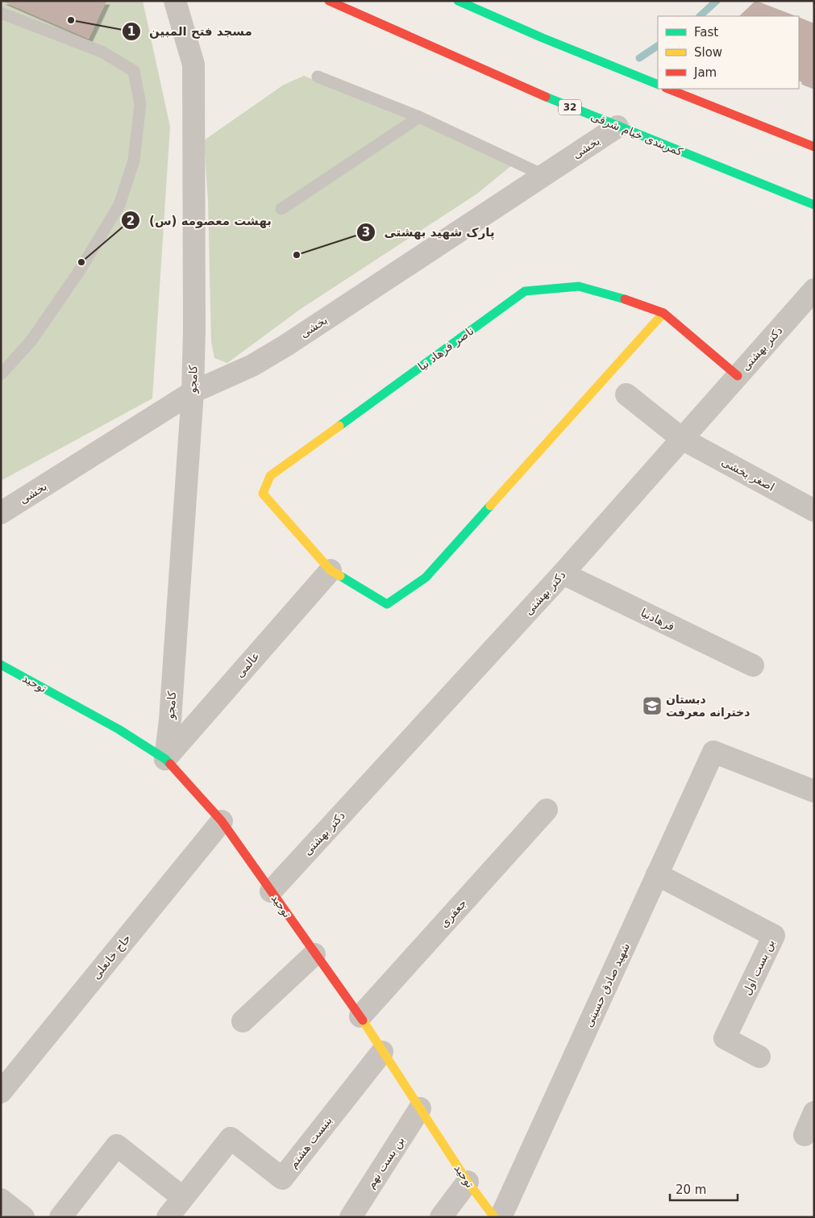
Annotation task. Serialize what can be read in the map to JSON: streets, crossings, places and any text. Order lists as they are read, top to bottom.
{
  "streets": {
    "main road": [
      "32",
      "کمربندی خیام شرقی",
      "ناصر فرهاد نیا",
      "توحید"
    ],
    "street": [
      "بخشی",
      "دکتر بهشتی",
      "کامجو",
      "اصغر بخشی",
      "فرهادنیا",
      "عالمی",
      "جعفری",
      "حاج خانعلی",
      "بن بست اول",
      "شهید صادق حسینی",
      "بنبست هشتم",
      "بن بست نهم"
    ]
  },
  "crossings": [
    ["کمربندی خیام شرقی", "بخشی"],
    ["بخشی", "کامجو"],
    ["ناصر فرهاد نیا", "دکتر بهشتی"],
    ["ناصر فرهاد نیا", "عالمی"],
    ["دکتر بهشتی", "اصغر بخشی"],
    ["دکتر بهشتی", "فرهادنیا"],
    ["دکتر بهشتی", "توحید"],
    ["کامجو", "عالمی"],
    ["کامجو", "توحید"],
    ["عالمی", "توحید"],
    ["توحید", "جعفری"],
    ["توحید", "حاج خانعلی"],
    ["توحید", "بنبست هشتم"],
    ["توحید", "بن بست نهم"],
    ["بن بست اول", "شهید صادق حسینی"]
  ],
  "places": {
    "other": ["مسجد فتح المبین", "پارک شهید بهشتی", "(بهشت معصومه (س"],
    "school or university": ["دبستان دخترانه معرفت"]
  },
  "legend": ["Fast", "Slow", "Jam"],
  "scale_bar": "20 m"
}
